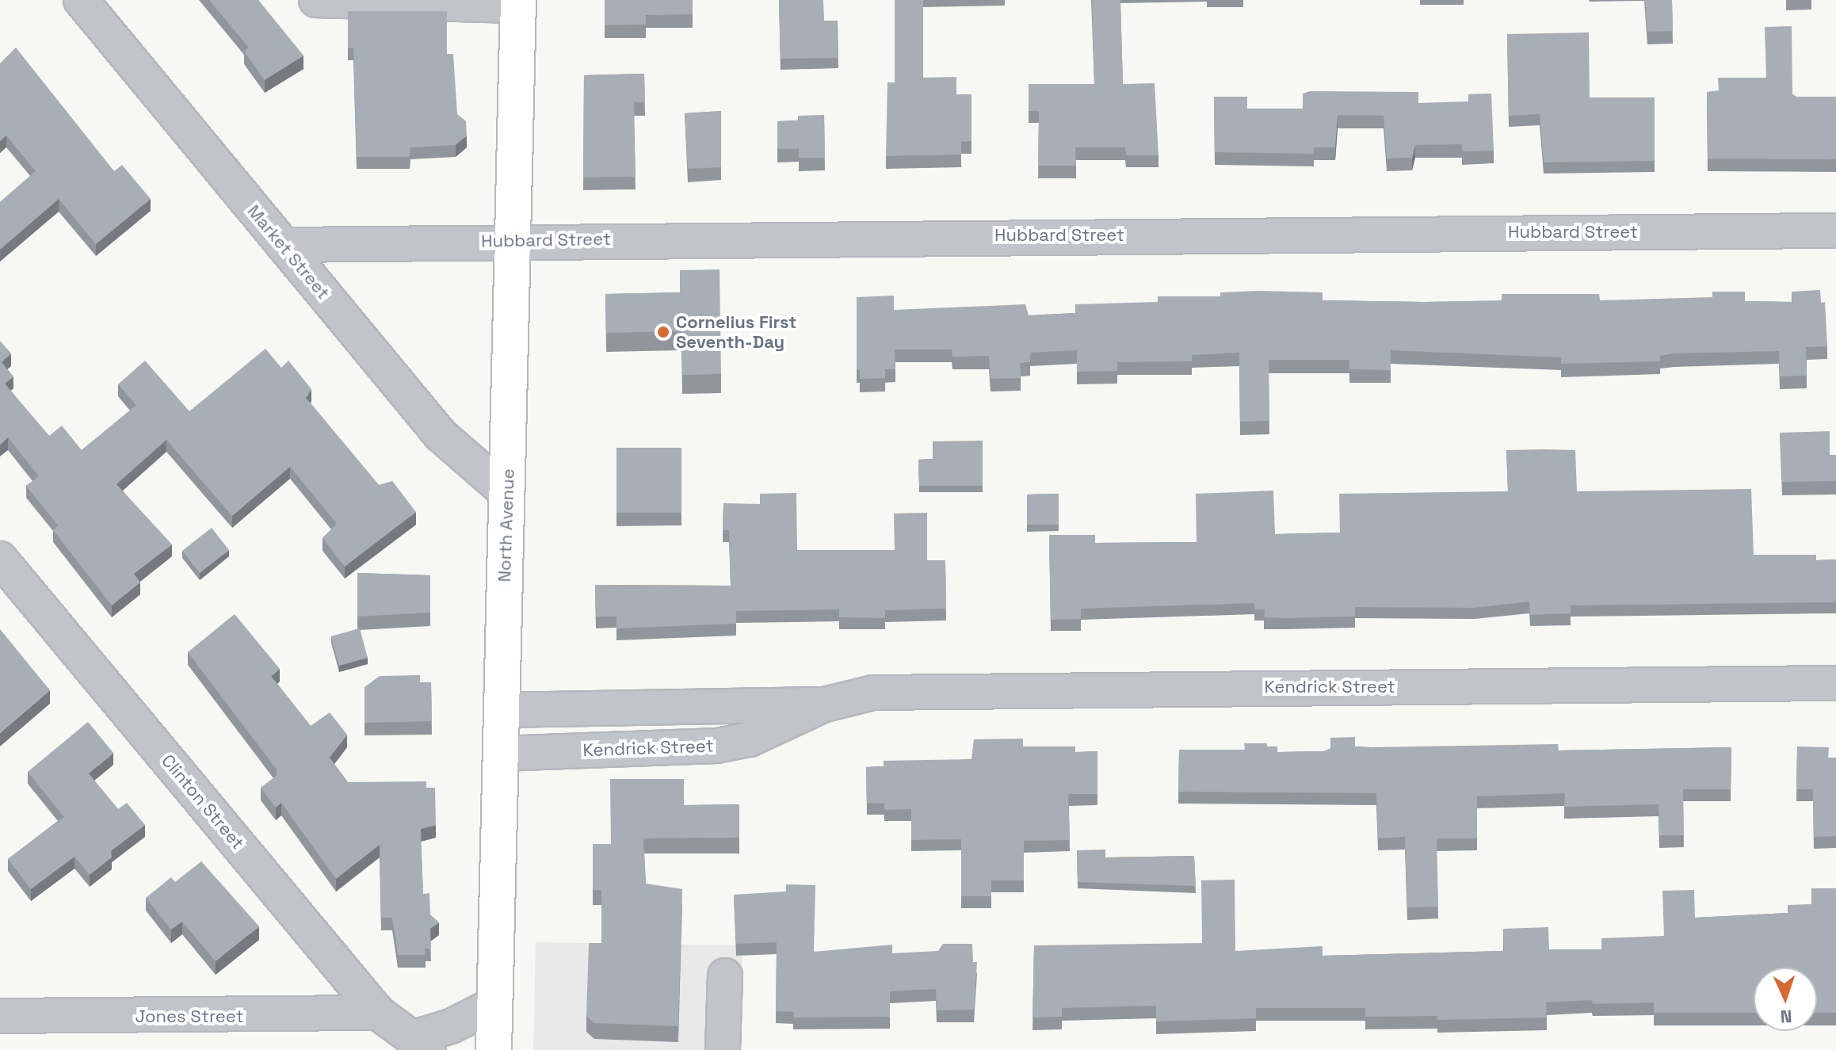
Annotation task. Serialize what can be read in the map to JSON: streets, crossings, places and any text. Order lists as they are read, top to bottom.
{
  "streets": {
    "main road": ["North Avenue"],
    "street": [
      "Hubbard Street",
      "Market Street",
      "Kendrick Street",
      "Clinton Street",
      "Jones Street"
    ]
  },
  "crossings": [
    ["Hubbard Street", "Market Street"],
    ["Hubbard Street", "North Avenue"],
    ["Market Street", "North Avenue"],
    ["North Avenue", "Kendrick Street"],
    ["Clinton Street", "Jones Street"]
  ],
  "places": ["Cornelius First Seventh-Day"],
  "north": "bottom"
}
